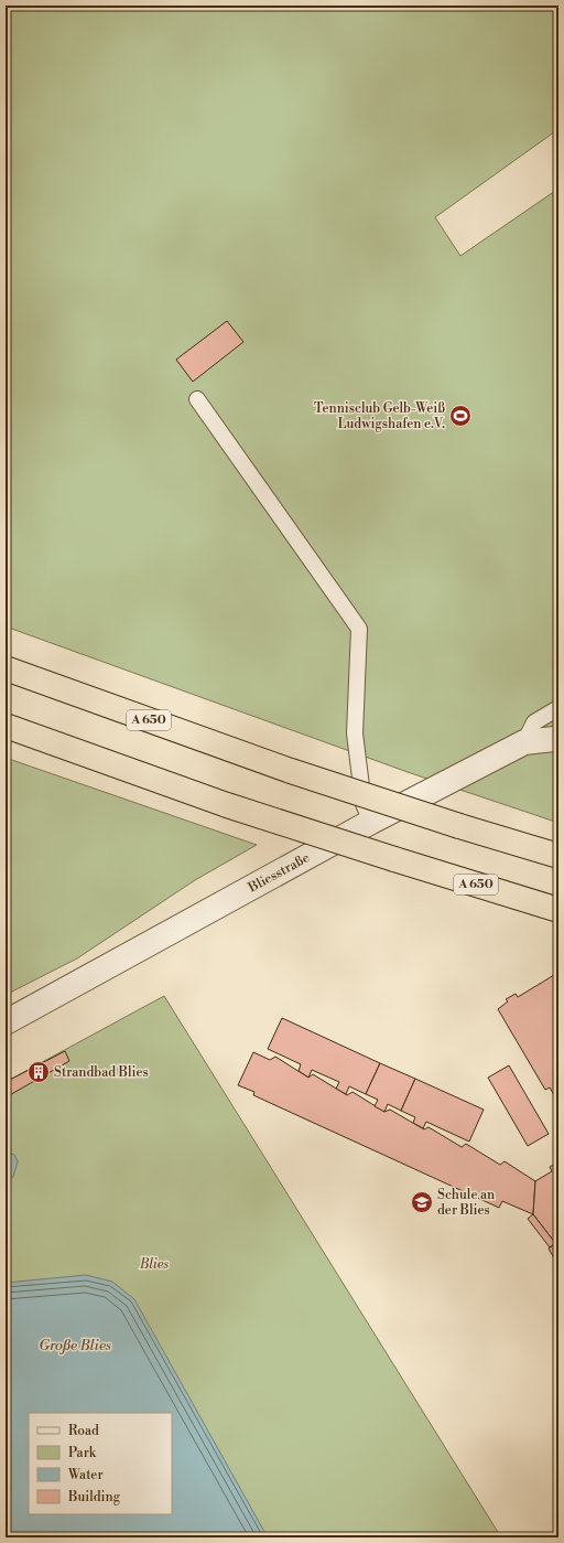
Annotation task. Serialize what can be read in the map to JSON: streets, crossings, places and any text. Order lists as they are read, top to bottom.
{
  "streets": {
    "highway": ["A 650"],
    "street": ["Bliesstraße"]
  },
  "water": ["Große Blies"],
  "parks": ["Blies"],
  "places": {
    "sports": ["Tennisclub Gelb-Weiß Ludwigshafen e.V."],
    "building": ["Strandbad Blies"],
    "school or university": ["Schule an der Blies"]
  },
  "legend": [
    "Road",
    "Park",
    "Water",
    "Building"
  ]
}
